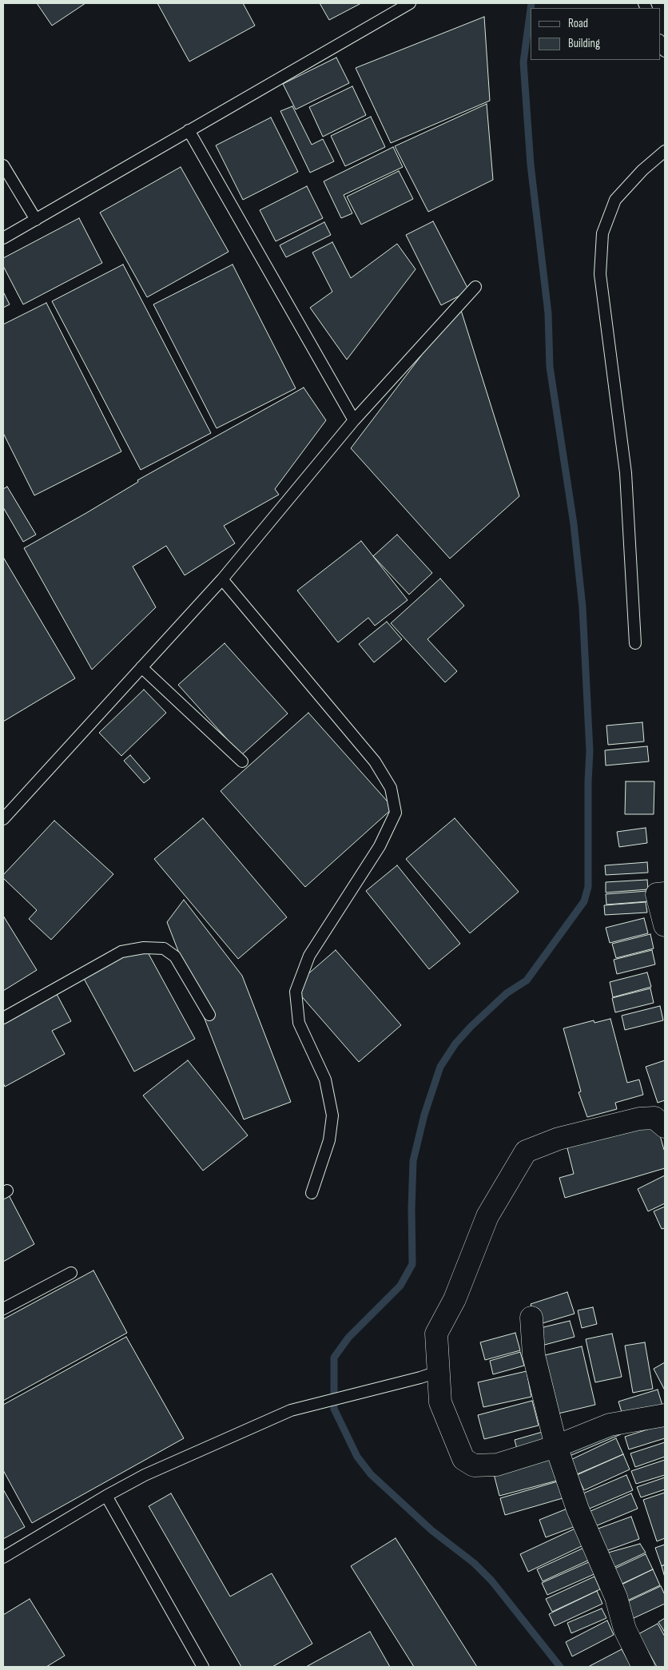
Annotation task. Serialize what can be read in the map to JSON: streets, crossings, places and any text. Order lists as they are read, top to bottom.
{
  "legend": ["Road", "Building"]
}
